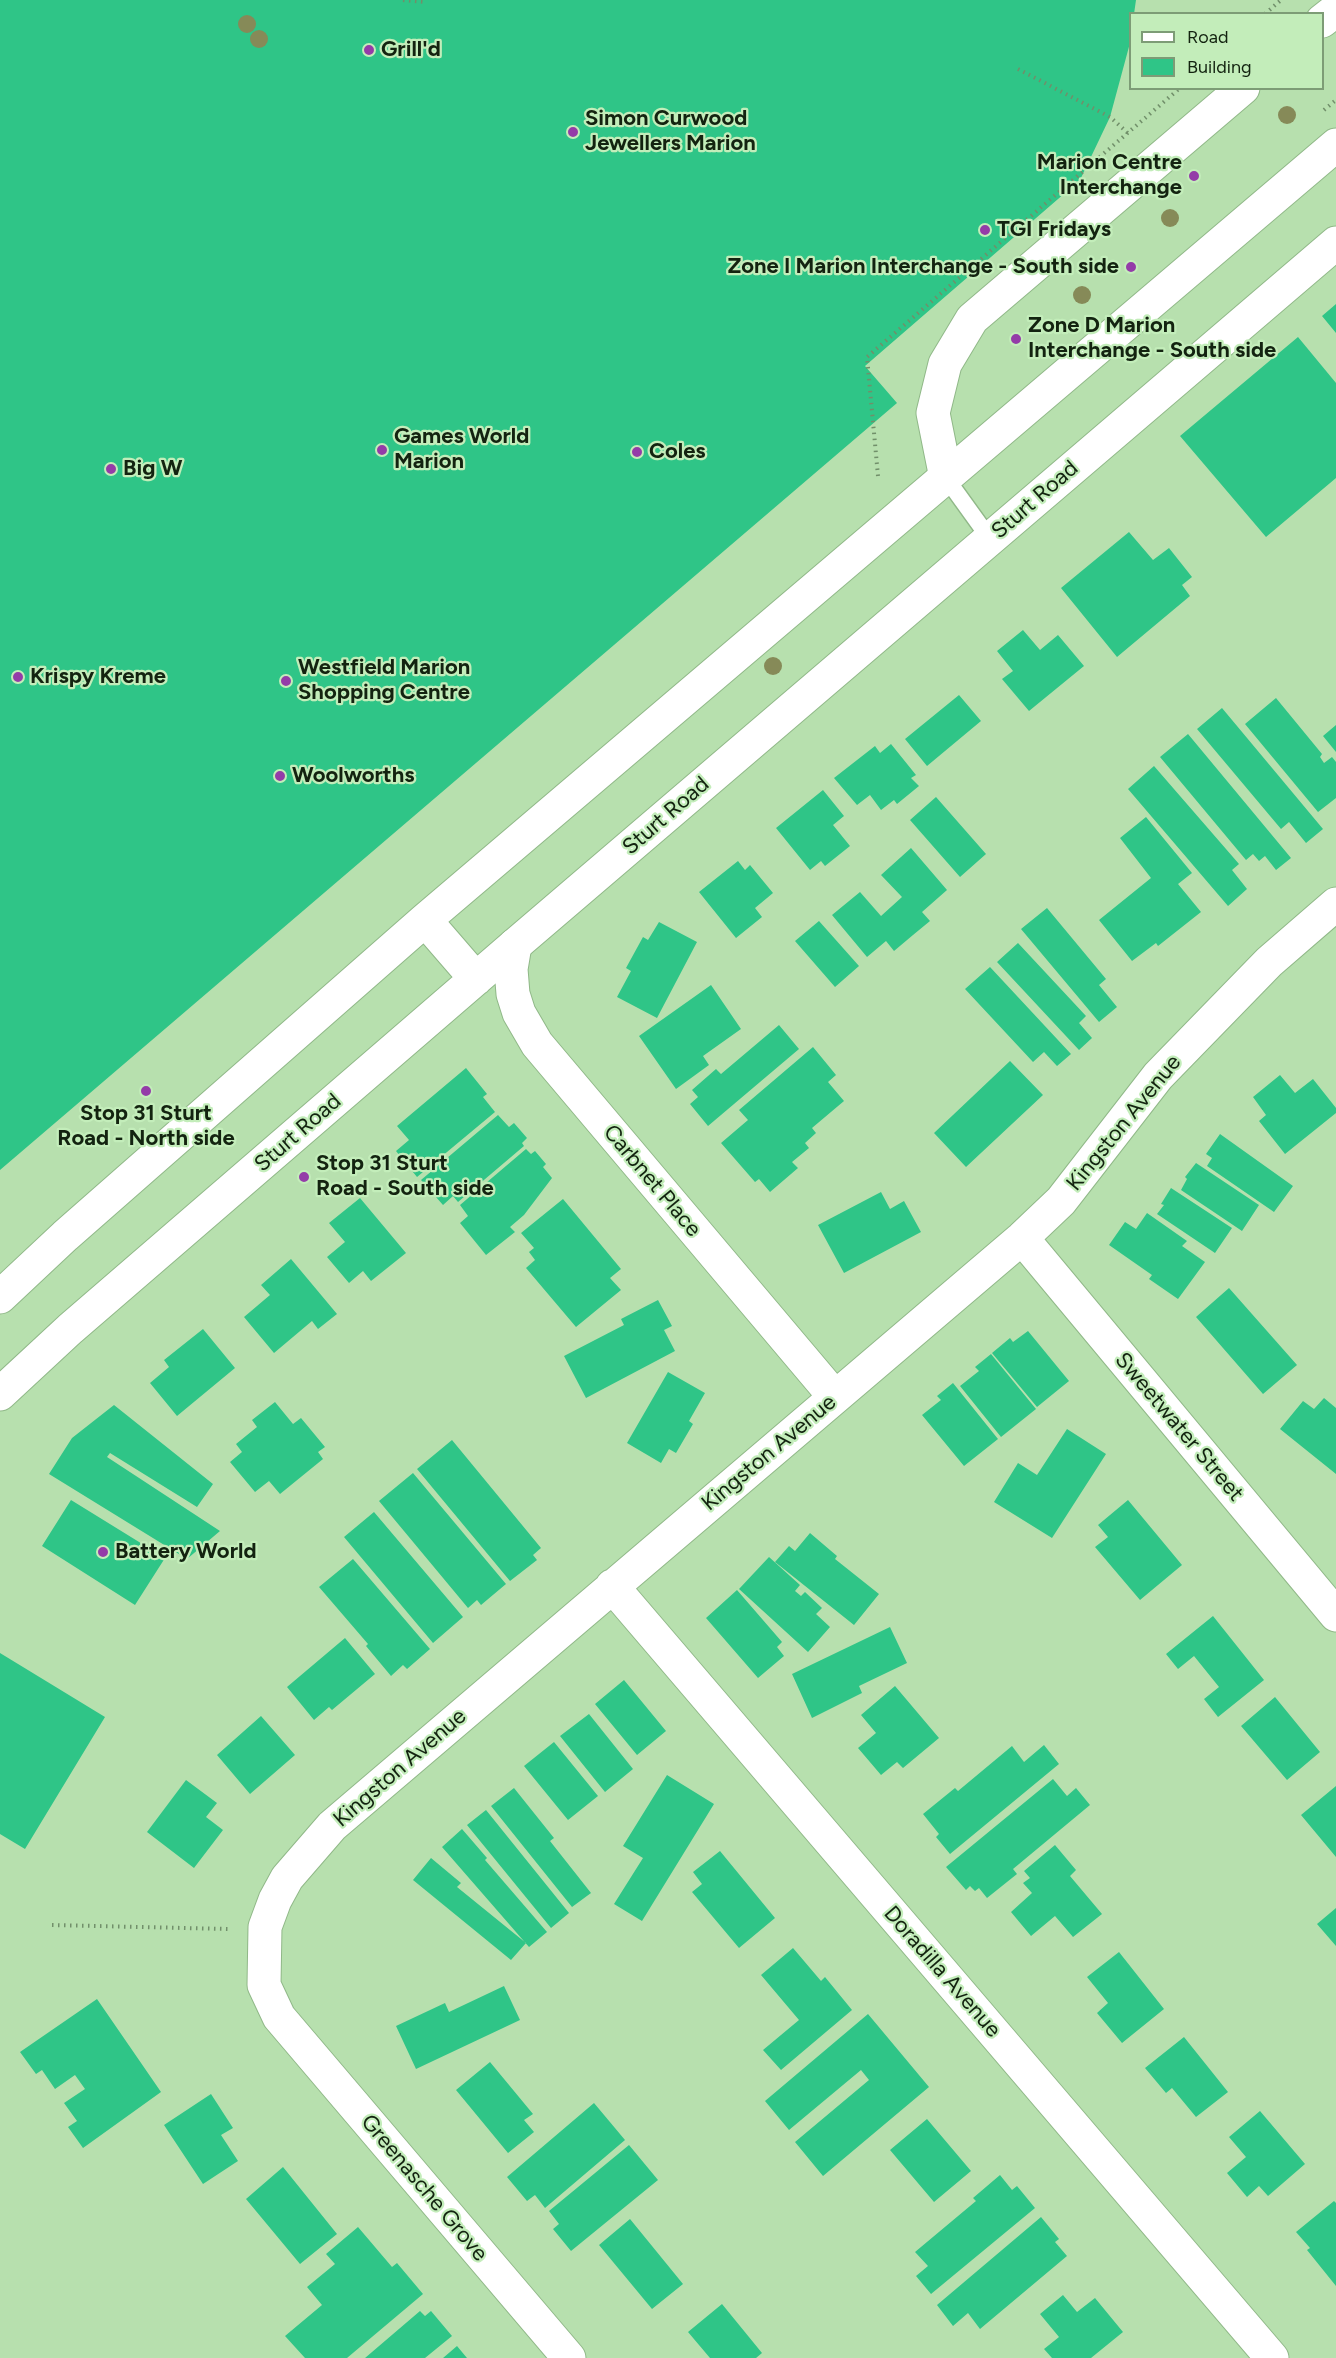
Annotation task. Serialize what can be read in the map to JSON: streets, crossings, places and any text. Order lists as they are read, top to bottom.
{
  "streets": {
    "street": [
      "Sturt Road",
      "Kingston Avenue",
      "Carbnet Place",
      "Sweetwater Street",
      "Doradilla Avenue",
      "Greenasche Grove"
    ]
  },
  "crossings": [
    ["Sturt Road", "Carbnet Place"],
    ["Kingston Avenue", "Carbnet Place"],
    ["Kingston Avenue", "Sweetwater Street"],
    ["Kingston Avenue", "Doradilla Avenue"],
    ["Kingston Avenue", "Greenasche Grove"]
  ],
  "places": [
    "Grill'd",
    "Simon Curwood Jewellers Marion",
    "Marion Centre Interchange",
    "TGI Fridays",
    "Zone I Marion Interchange - South side",
    "Zone D Marion Interchange - South side",
    "Games World Marion",
    "Coles",
    "Big W",
    "Krispy Kreme",
    "Westfield Marion Shopping Centre",
    "Woolworths",
    "Stop 31 Sturt Road - North side",
    "Stop 31 Sturt Road - South side",
    "Battery World"
  ],
  "legend": ["Road", "Building"]
}
